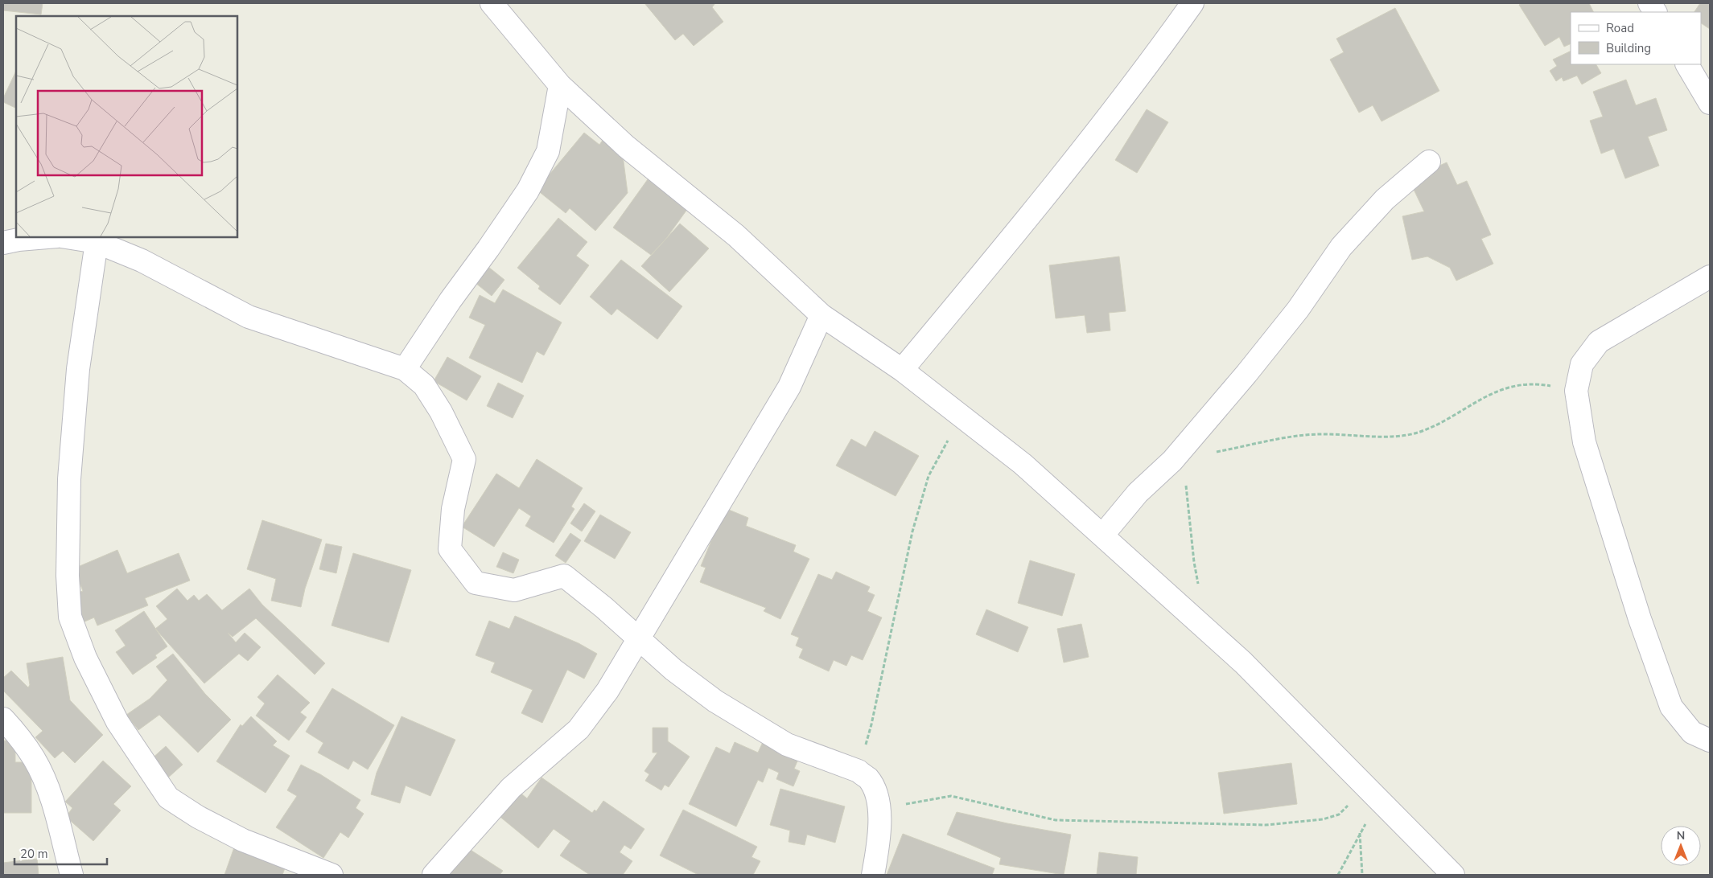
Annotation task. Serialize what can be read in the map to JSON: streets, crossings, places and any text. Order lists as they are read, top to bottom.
{
  "legend": ["Road", "Building"],
  "scale_bar": "20 m",
  "north": "top"
}
